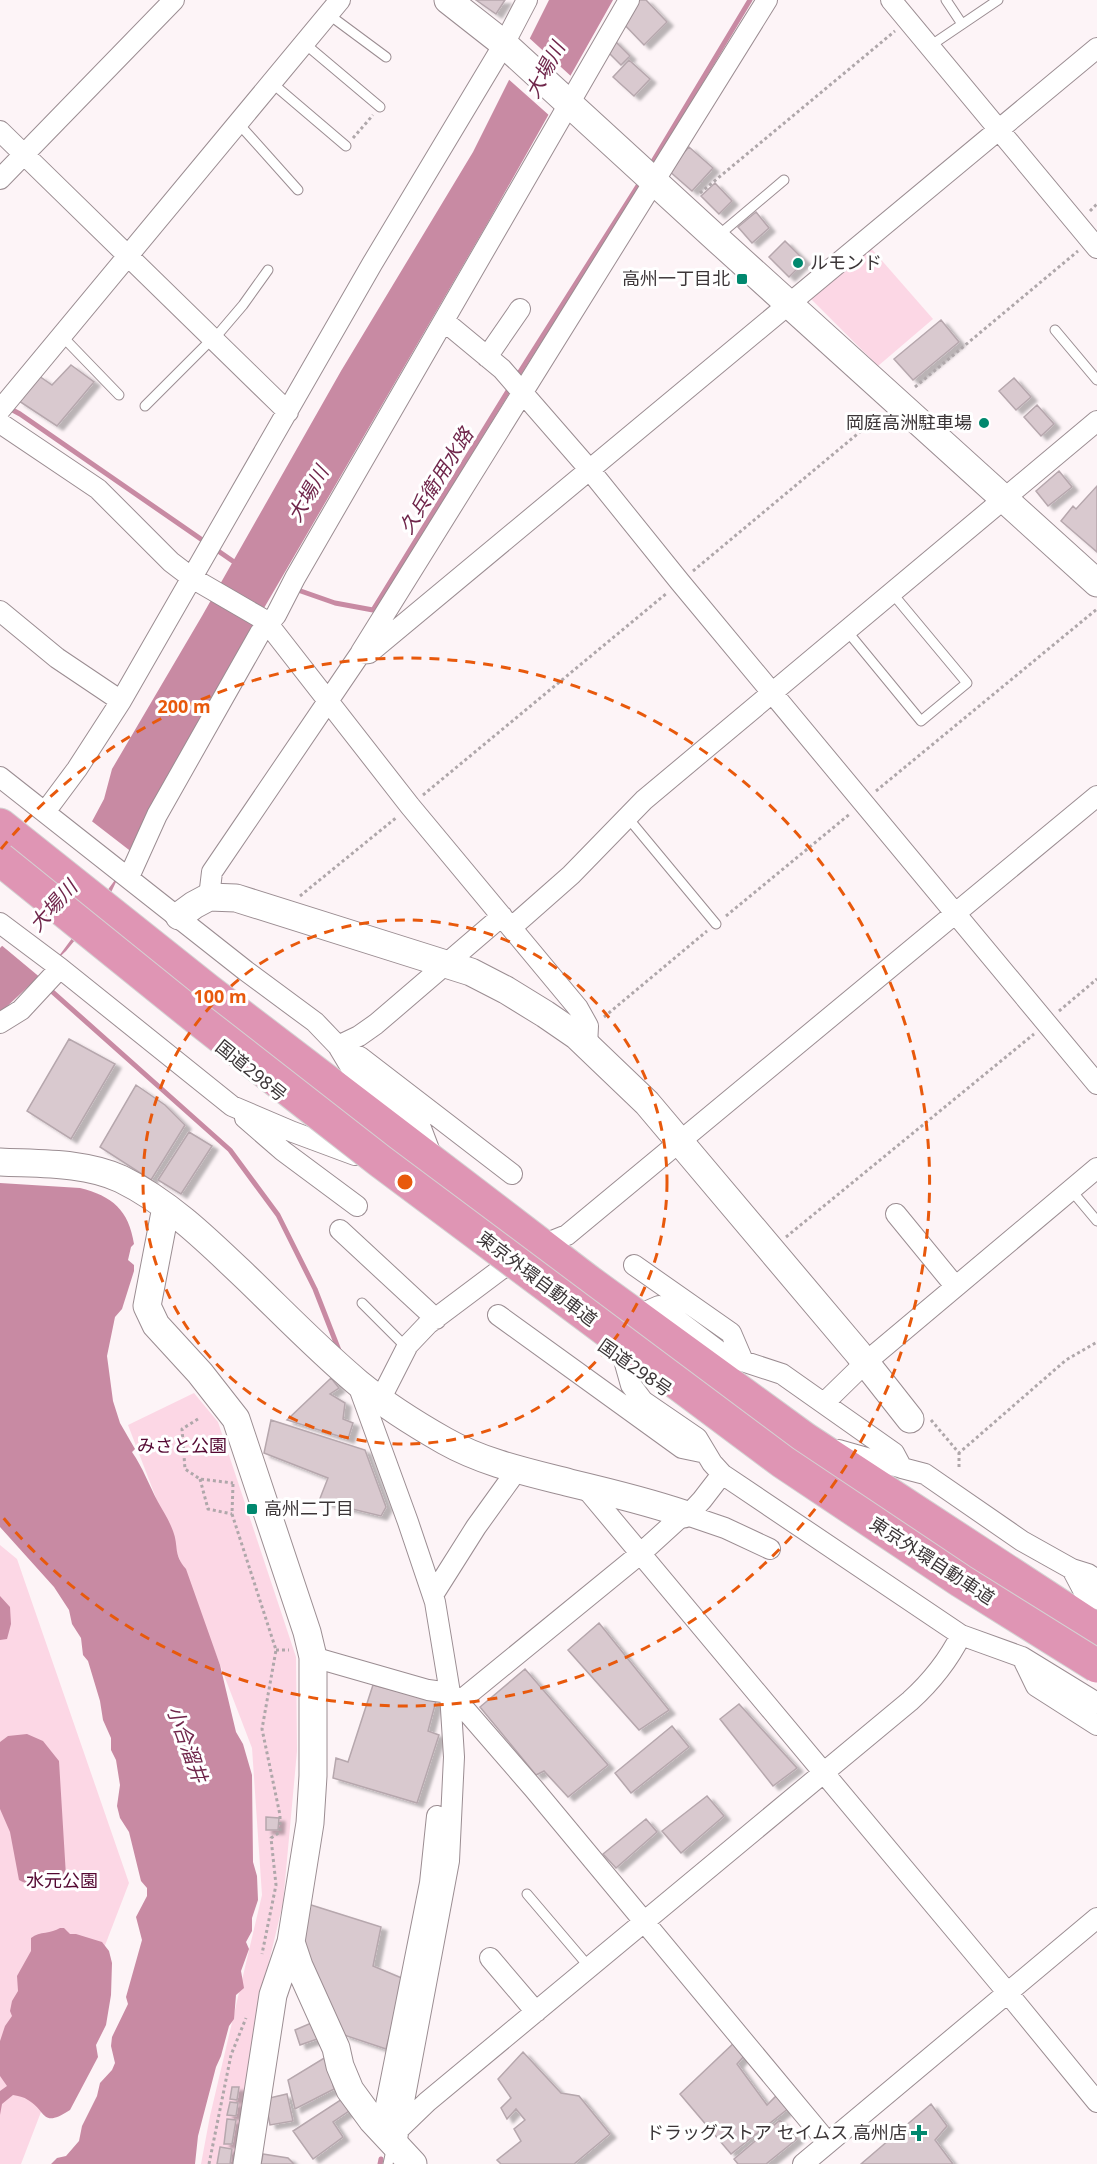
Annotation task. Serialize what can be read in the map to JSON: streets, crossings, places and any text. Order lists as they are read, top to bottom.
{
  "streets": {
    "highway": ["国道298号", "東京外環自動車道"]
  },
  "crossings": [
    ["国道298号", "東京外環自動車道"]
  ],
  "water": ["大場川", "久兵衛用水路", "小合溜井"],
  "parks": ["みさと公園", "水元公園"],
  "places": {
    "other": ["ルモンド", "岡庭高洲駐車場"],
    "transit": ["高州一丁目北", "高州二丁目"],
    "health": ["ドラッグストア セイムス 高州店"]
  },
  "rings": ["200 m", "100 m"]
}
